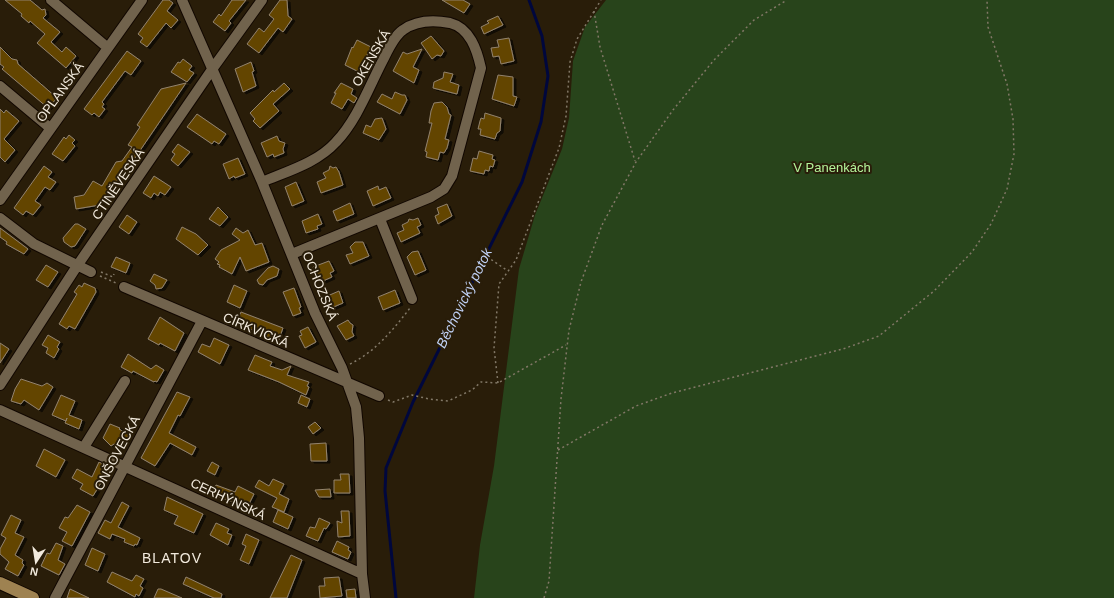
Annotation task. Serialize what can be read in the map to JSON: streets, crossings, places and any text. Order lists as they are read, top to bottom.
{
  "streets": {
    "street": [
      "OKENSKÁ",
      "OPLANSKÁ",
      "CTINĚVESKÁ",
      "OCHOZSKÁ",
      "CÍRKVICKÁ",
      "ONŠOVECKÁ",
      "CERHÝNSKÁ"
    ]
  },
  "crossings": [
    ["OKENSKÁ", "OCHOZSKÁ"],
    ["CTINĚVESKÁ", "OCHOZSKÁ"],
    ["OCHOZSKÁ", "CÍRKVICKÁ"],
    ["OCHOZSKÁ", "CERHÝNSKÁ"],
    ["CÍRKVICKÁ", "ONŠOVECKÁ"],
    ["ONŠOVECKÁ", "CERHÝNSKÁ"]
  ],
  "districts": ["BLATOV"],
  "water": ["Běchovický potok"],
  "parks": ["V Panenkách"],
  "north": "bottom"
}
